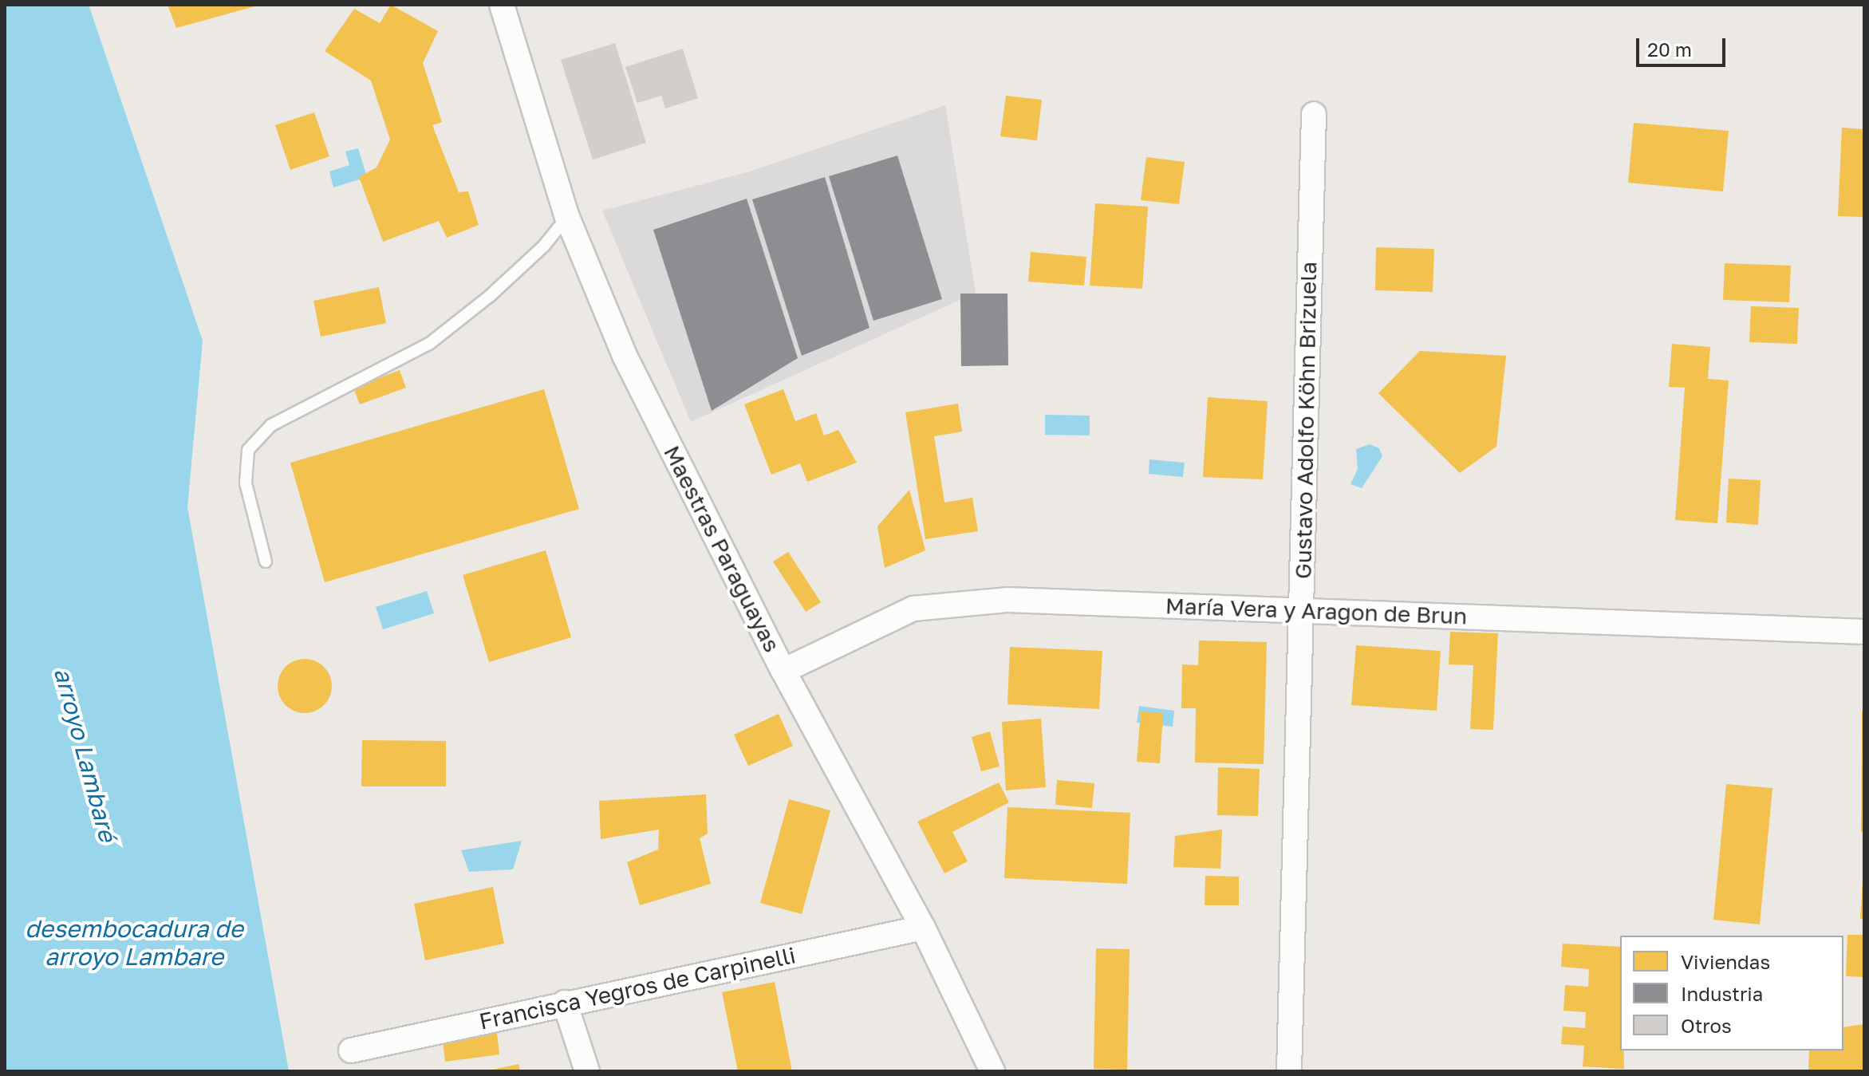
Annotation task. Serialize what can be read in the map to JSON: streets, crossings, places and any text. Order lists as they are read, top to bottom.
{
  "streets": {
    "street": [
      "Gustavo Adolfo Köhn Brizuela",
      "Maestras Paraguayas",
      "María Vera y Aragon de Brun",
      "Francisca Yegros de Carpinelli"
    ]
  },
  "crossings": [
    ["Gustavo Adolfo Köhn Brizuela", "María Vera y Aragon de Brun"],
    ["Maestras Paraguayas", "María Vera y Aragon de Brun"],
    ["Maestras Paraguayas", "Francisca Yegros de Carpinelli"]
  ],
  "water": ["arroyo Lambaré", "desembocadura de arroyo Lambare"],
  "legend": ["Viviendas", "Industria", "Otros"],
  "scale_bar": "20 m"
}
